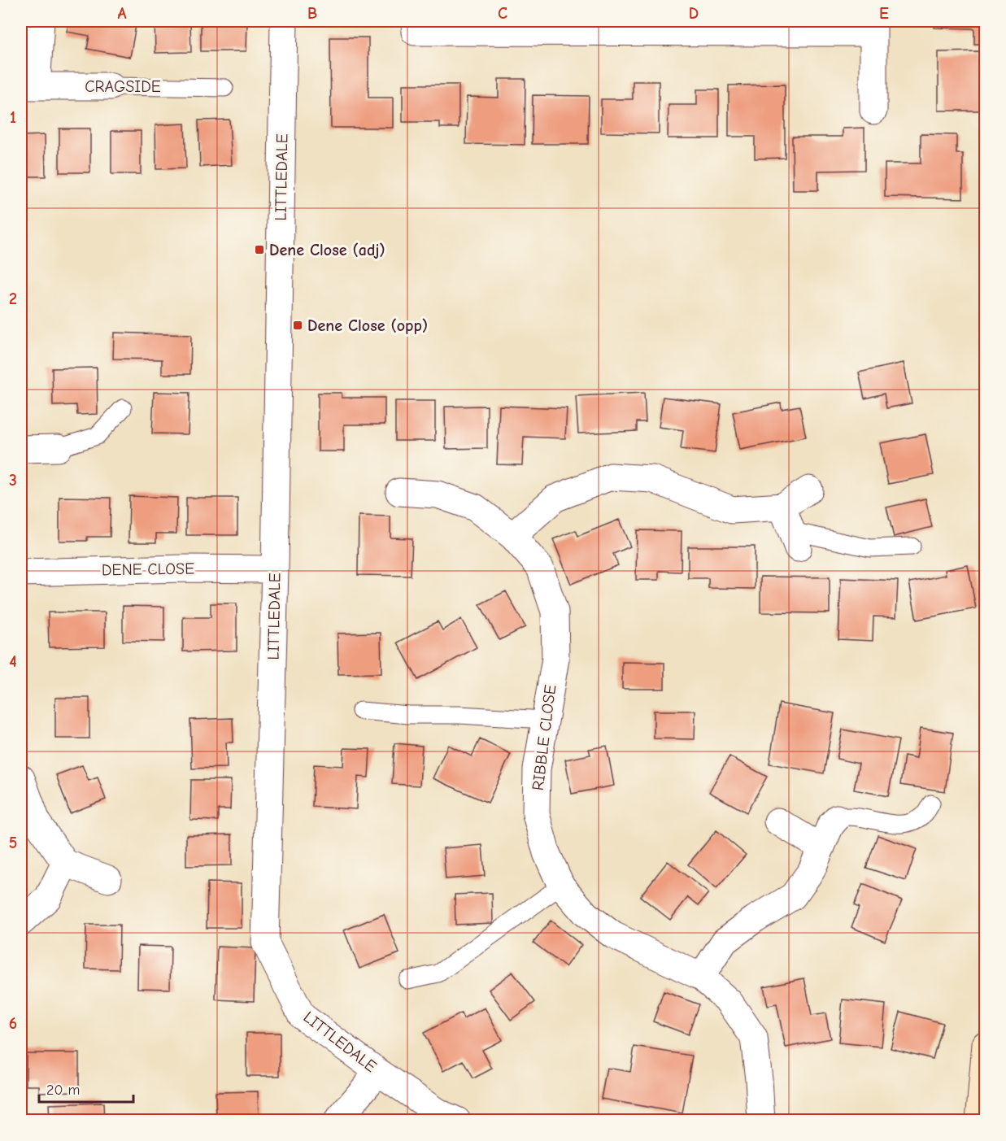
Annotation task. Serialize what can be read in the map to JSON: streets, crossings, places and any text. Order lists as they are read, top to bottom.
{
  "streets": {
    "street": [
      "CRAGSIDE",
      "LITTLEDALE",
      "DENE CLOSE",
      "RIBBLE CLOSE"
    ]
  },
  "crossings": [
    ["LITTLEDALE", "DENE CLOSE"]
  ],
  "places": {
    "transit": ["Dene Close (adj)", "Dene Close (opp)"]
  },
  "scale_bar": "20 m",
  "grid": {
    "columns": [
      "A",
      "B",
      "C",
      "D",
      "E"
    ],
    "rows": [
      "1",
      "2",
      "3",
      "4",
      "5",
      "6"
    ]
  }
}
